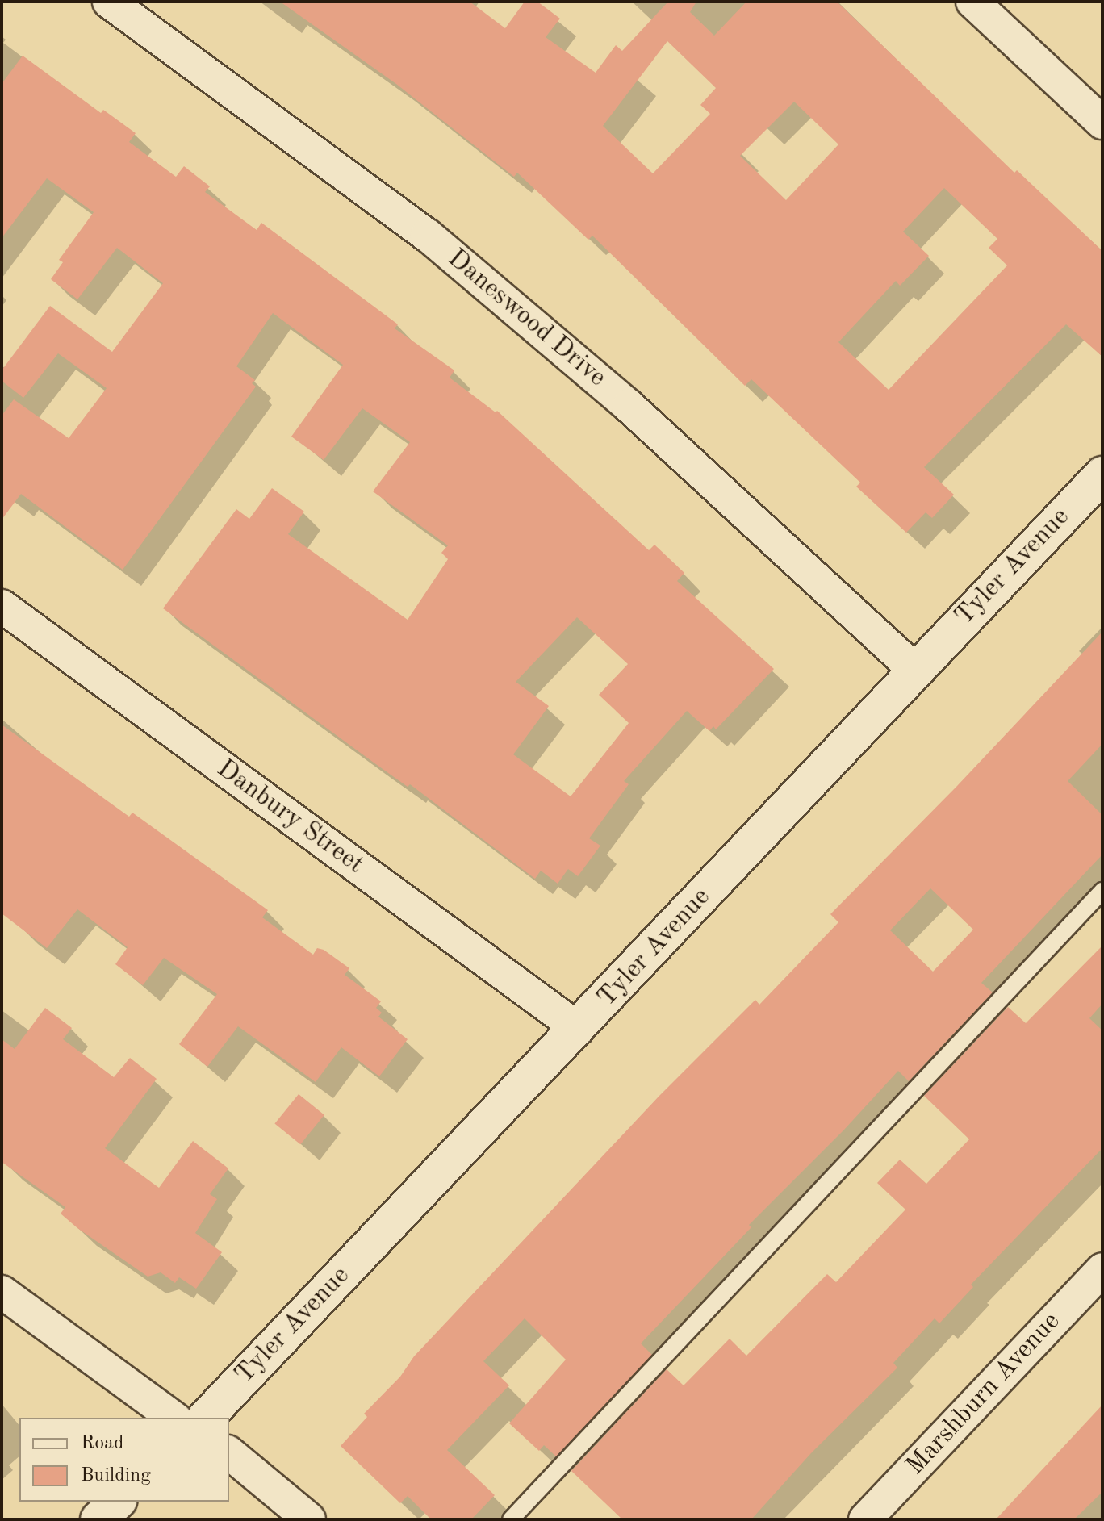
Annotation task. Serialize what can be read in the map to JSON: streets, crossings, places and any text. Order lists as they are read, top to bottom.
{
  "streets": {
    "street": [
      "Daneswood Drive",
      "Tyler Avenue",
      "Danbury Street",
      "Marshburn Avenue"
    ]
  },
  "crossings": [
    ["Daneswood Drive", "Tyler Avenue"],
    ["Tyler Avenue", "Danbury Street"]
  ],
  "legend": ["Road", "Building"]
}
